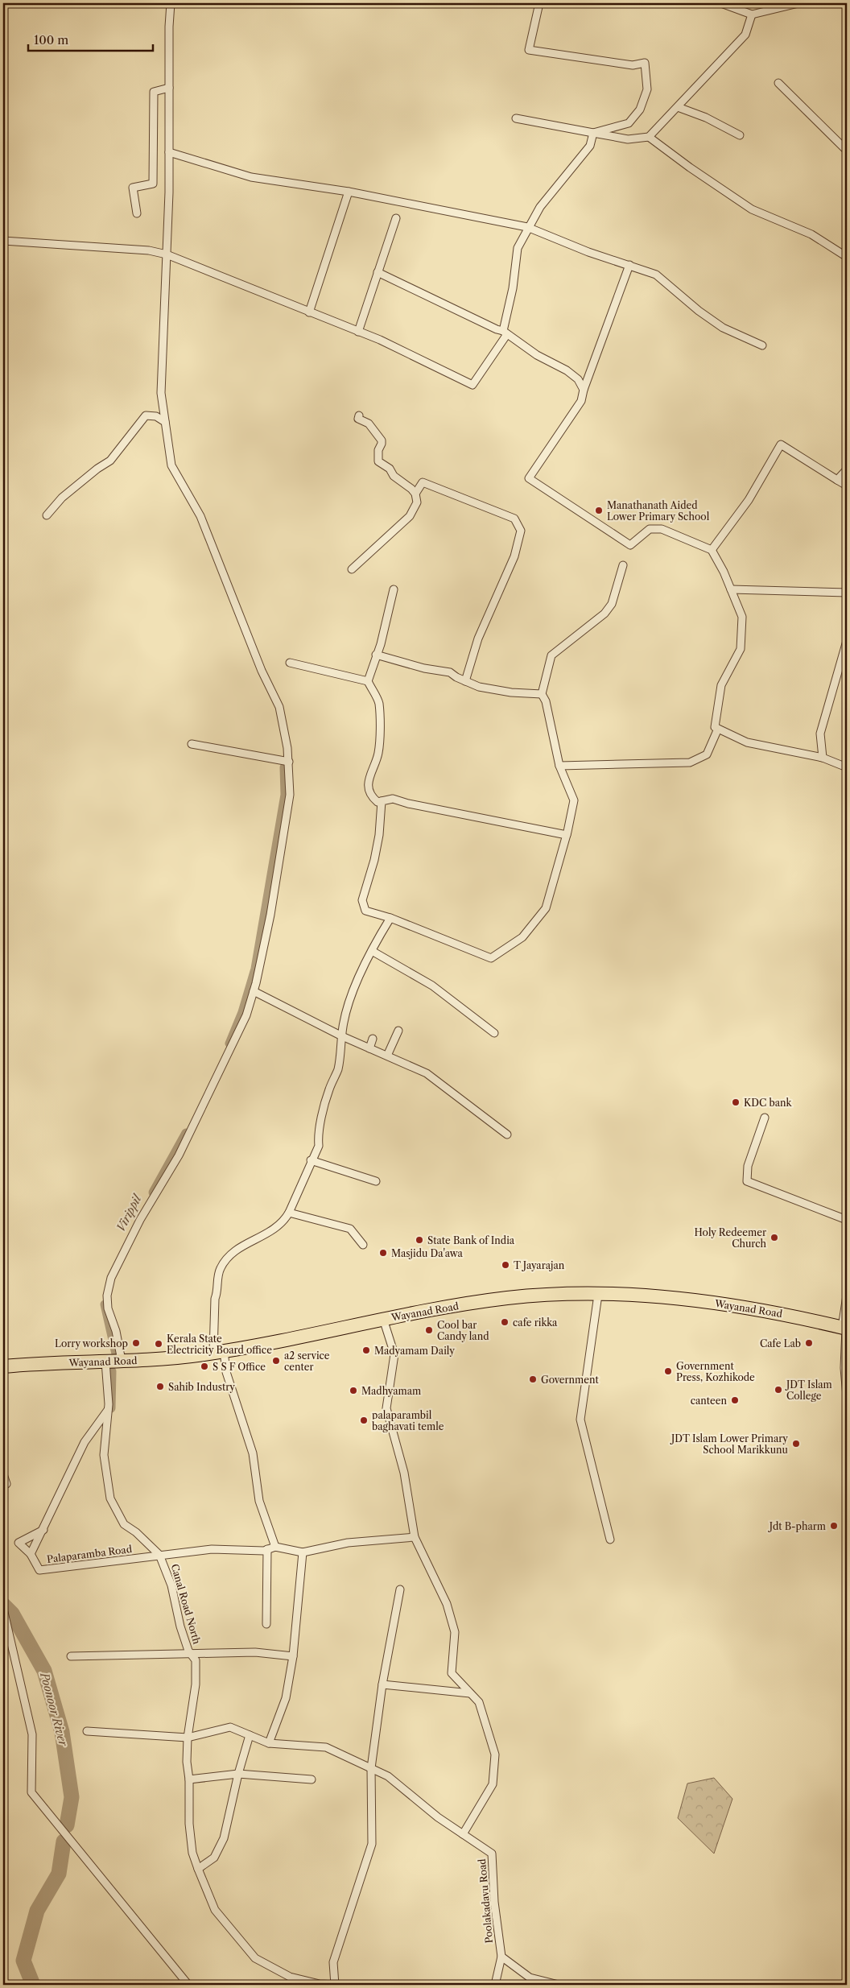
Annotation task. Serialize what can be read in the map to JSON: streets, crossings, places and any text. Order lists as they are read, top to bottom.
{
  "streets": {
    "highway": ["Wayanad Road"],
    "street": ["Palaparamba Road", "Canal Road North", "Poolakadavu Road"]
  },
  "crossings": [
    ["Wayanad Road", "Canal Road North"],
    ["Palaparamba Road", "Canal Road North"]
  ],
  "water": ["Virippil", "Poonoor River"],
  "places": [
    "Manathanath Aided Lower Primary School",
    "KDC bank",
    "Holy Redeemer Church",
    "State Bank of India",
    "Masjidu Da'awa",
    "T Jayarajan",
    "cafe rikka",
    "Cool bar Candy land",
    "Lorry workshop",
    "Cafe Lab",
    "Kerala State Electricity Board office",
    "Madyamam Daily",
    "a2 service center",
    "S S F Office",
    "Government Press, Kozhikode",
    "Government",
    "Sahib Industry",
    "JDT Islam College",
    "Madhyamam",
    "canteen",
    "palaparambil baghavati temle",
    "JDT Islam Lower Primary School Marikkunu",
    "Jdt B-pharm"
  ],
  "scale_bar": "100 m"
}
